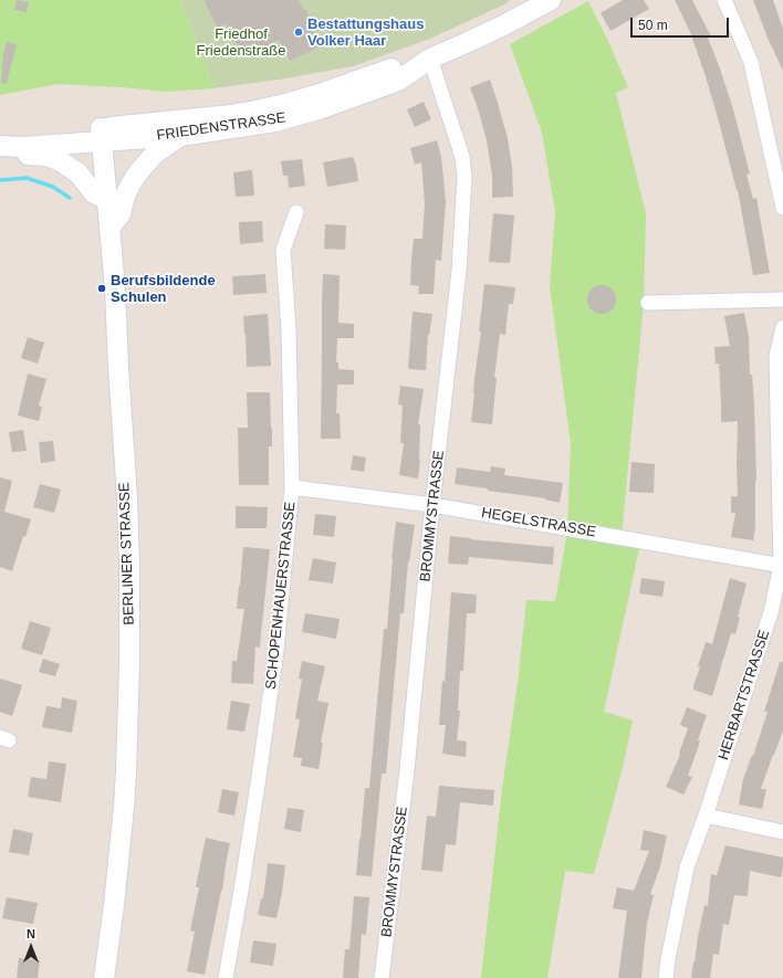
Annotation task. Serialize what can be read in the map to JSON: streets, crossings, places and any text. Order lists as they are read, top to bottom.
{
  "streets": {
    "main road": ["FRIEDENSTRASSE", "BERLINER STRASSE"],
    "street": [
      "BROMMYSTRASSE",
      "HEGELSTRASSE",
      "SCHOPENHAUERSTRASSE",
      "HERBARTSTRASSE"
    ]
  },
  "crossings": [
    ["FRIEDENSTRASSE", "BROMMYSTRASSE"],
    ["FRIEDENSTRASSE", "BERLINER STRASSE"],
    ["BROMMYSTRASSE", "HEGELSTRASSE"],
    ["HEGELSTRASSE", "SCHOPENHAUERSTRASSE"],
    ["HEGELSTRASSE", "HERBARTSTRASSE"]
  ],
  "parks": ["Friedhof Friedenstraße"],
  "places": ["Bestattungshaus Volker Haar", "Berufsbildende Schulen"],
  "scale_bar": "50 m",
  "north": "top"
}
